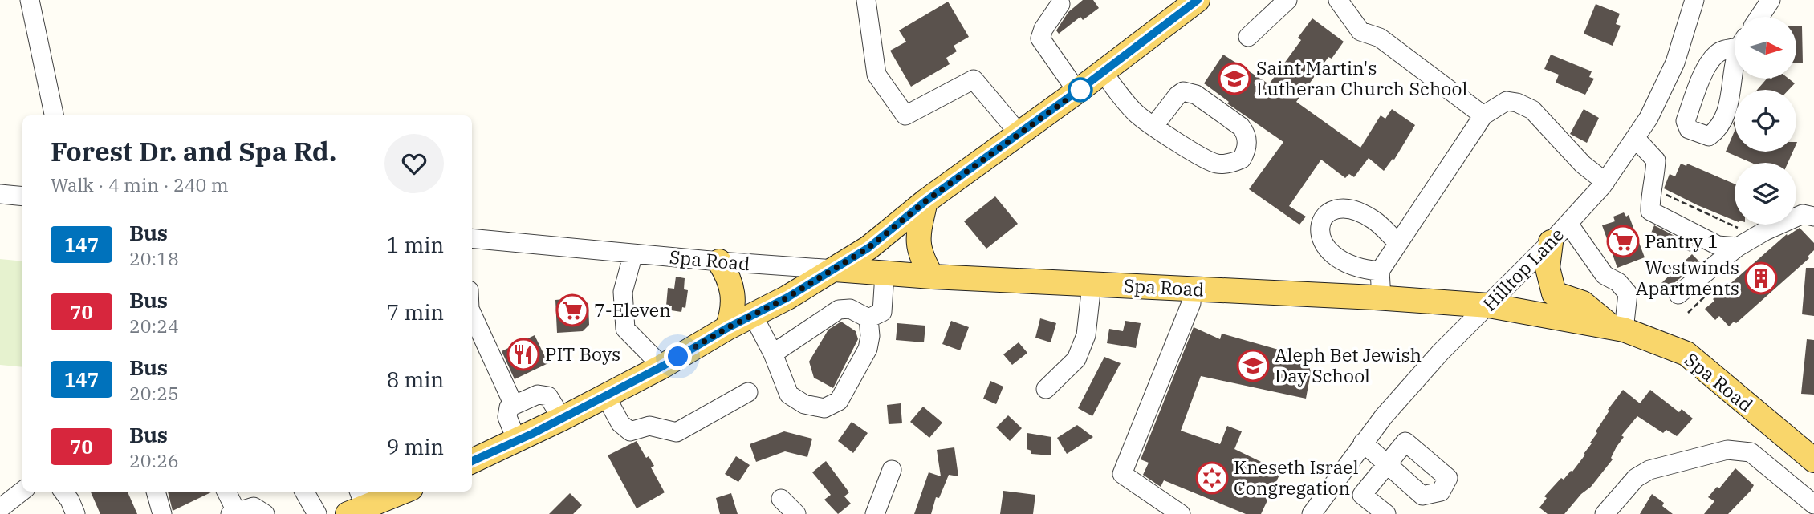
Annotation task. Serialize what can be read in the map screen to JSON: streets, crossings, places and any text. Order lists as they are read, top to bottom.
{
  "streets": {
    "main road": ["Spa Road"],
    "street": ["Hilltop Lane"]
  },
  "crossings": [
    ["Spa Road", "Hilltop Lane"]
  ],
  "places": {
    "school or university": ["Saint Martin's Lutheran Church School", "Aleph Bet Jewish Day School"],
    "supermarket": ["Pantry 1", "7-Eleven"],
    "building": ["Westwinds Apartments"],
    "restaurant": ["PIT Boys"],
    "synagogue": ["Kneseth Israel Congregation"]
  },
  "lines": ["bus line 147"],
  "north": "right",
  "page": {
    "heading": ["Forest Dr. and Spa Rd.", "Walk · 4 min · 240 m"],
    "list": [
      {
        "mark": "147",
        "name": "Bus",
        "note": "20:18",
        "value": "1 min"
      },
      {
        "mark": "70",
        "name": "Bus",
        "note": "20:24",
        "value": "7 min"
      },
      {
        "mark": "147",
        "name": "Bus",
        "note": "20:25",
        "value": "8 min"
      },
      {
        "mark": "70",
        "name": "Bus",
        "note": "20:26",
        "value": "9 min"
      }
    ]
  }
}
